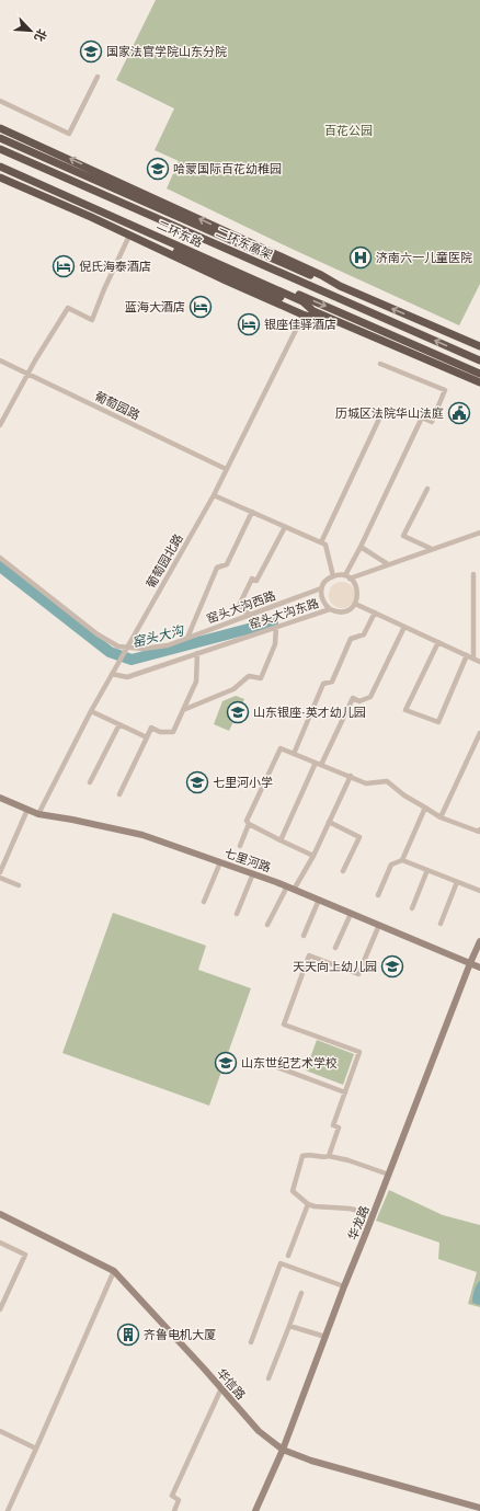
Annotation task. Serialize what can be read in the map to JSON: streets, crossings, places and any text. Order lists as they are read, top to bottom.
{
  "streets": {
    "highway": ["二环东路", "二环东高架"],
    "main road": ["七里河路", "华龙路", "华信路"],
    "street": [
      "葡萄园路",
      "葡萄园北路",
      "窑头大沟西路",
      "窑头大沟东路"
    ]
  },
  "crossings": [
    ["二环东路", "二环东高架"],
    ["二环东路", "葡萄园北路"],
    ["葡萄园路", "葡萄园北路"],
    ["葡萄园北路", "窑头大沟西路"],
    ["葡萄园北路", "窑头大沟东路"],
    ["葡萄园北路", "七里河路"],
    ["窑头大沟西路", "窑头大沟东路"],
    ["七里河路", "华龙路"],
    ["华龙路", "华信路"]
  ],
  "water": ["窑头大沟"],
  "parks": ["百花公园"],
  "places": {
    "school or university": [
      "国家法官学院山东分院",
      "哈蒙国际百花幼稚园",
      "山东银座·英才幼儿园",
      "七里河小学",
      "天天向上幼儿园",
      "山东世纪艺术学校"
    ],
    "hospital": ["济南六一儿童医院"],
    "hotel": ["倪氏海泰酒店", "蓝海大酒店", "银座佳驿酒店"],
    "public building": ["历城区法院华山法庭"],
    "building": ["齐鲁电机大厦"]
  },
  "north": "bottom right"
}
